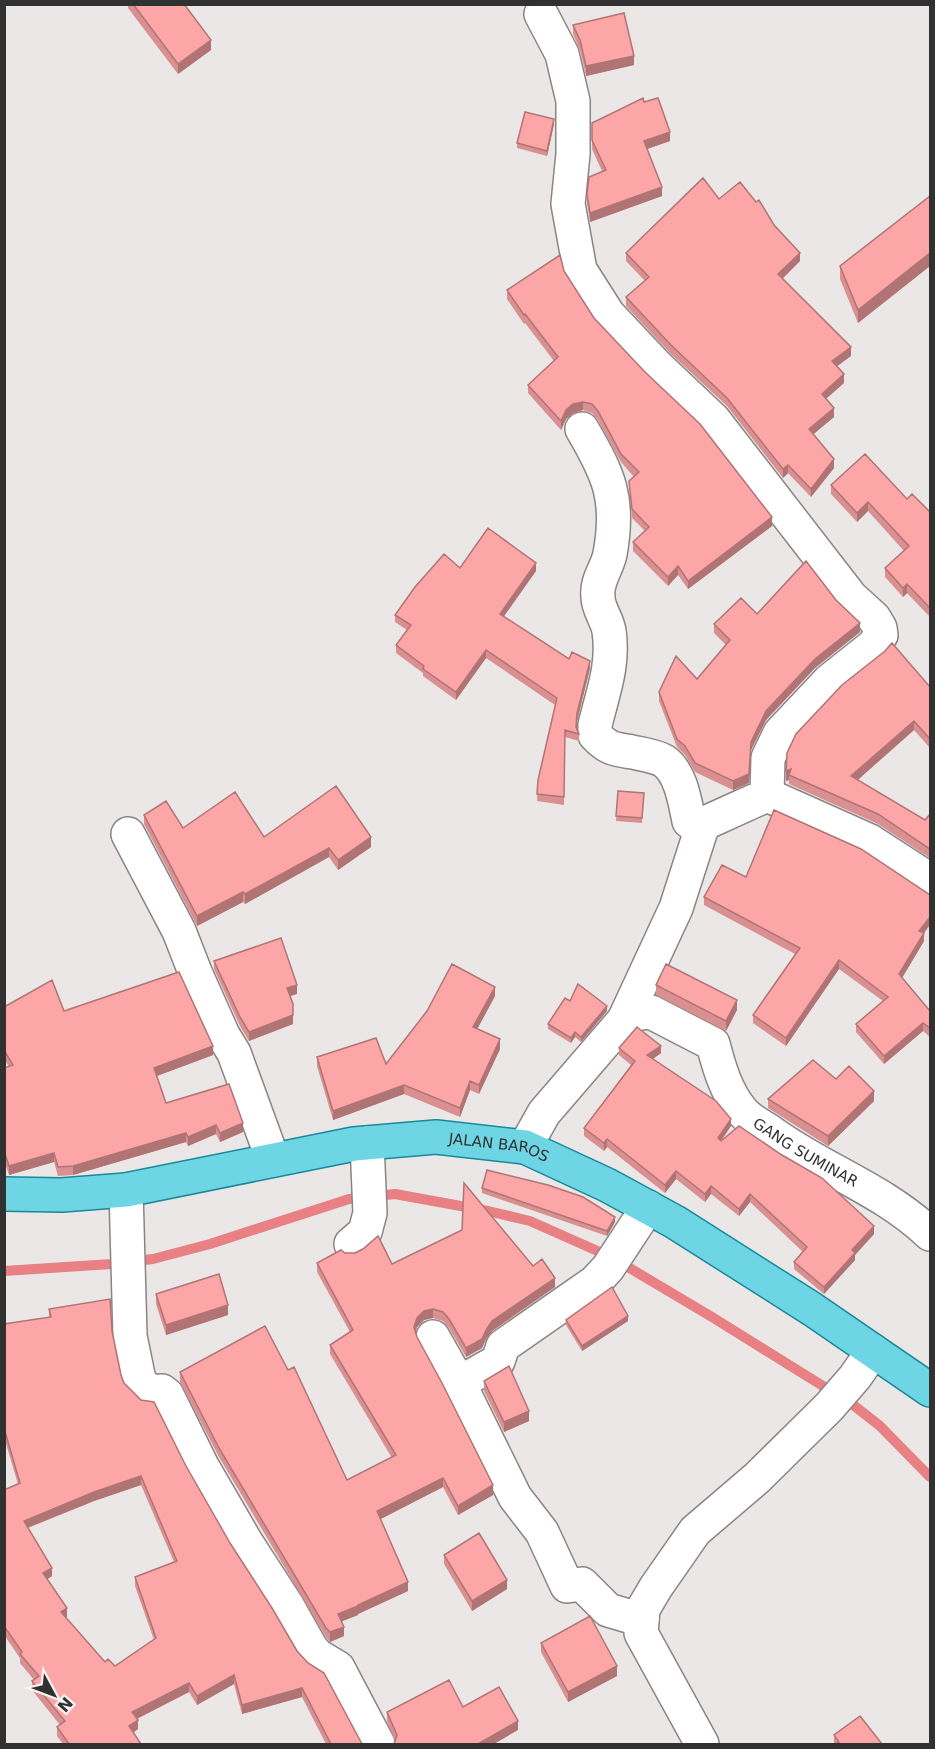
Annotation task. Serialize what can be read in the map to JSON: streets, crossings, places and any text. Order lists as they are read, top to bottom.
{
  "streets": {
    "main road": ["JALAN BAROS"],
    "street": ["GANG SUMINAR"]
  },
  "north": "bottom right"
}
